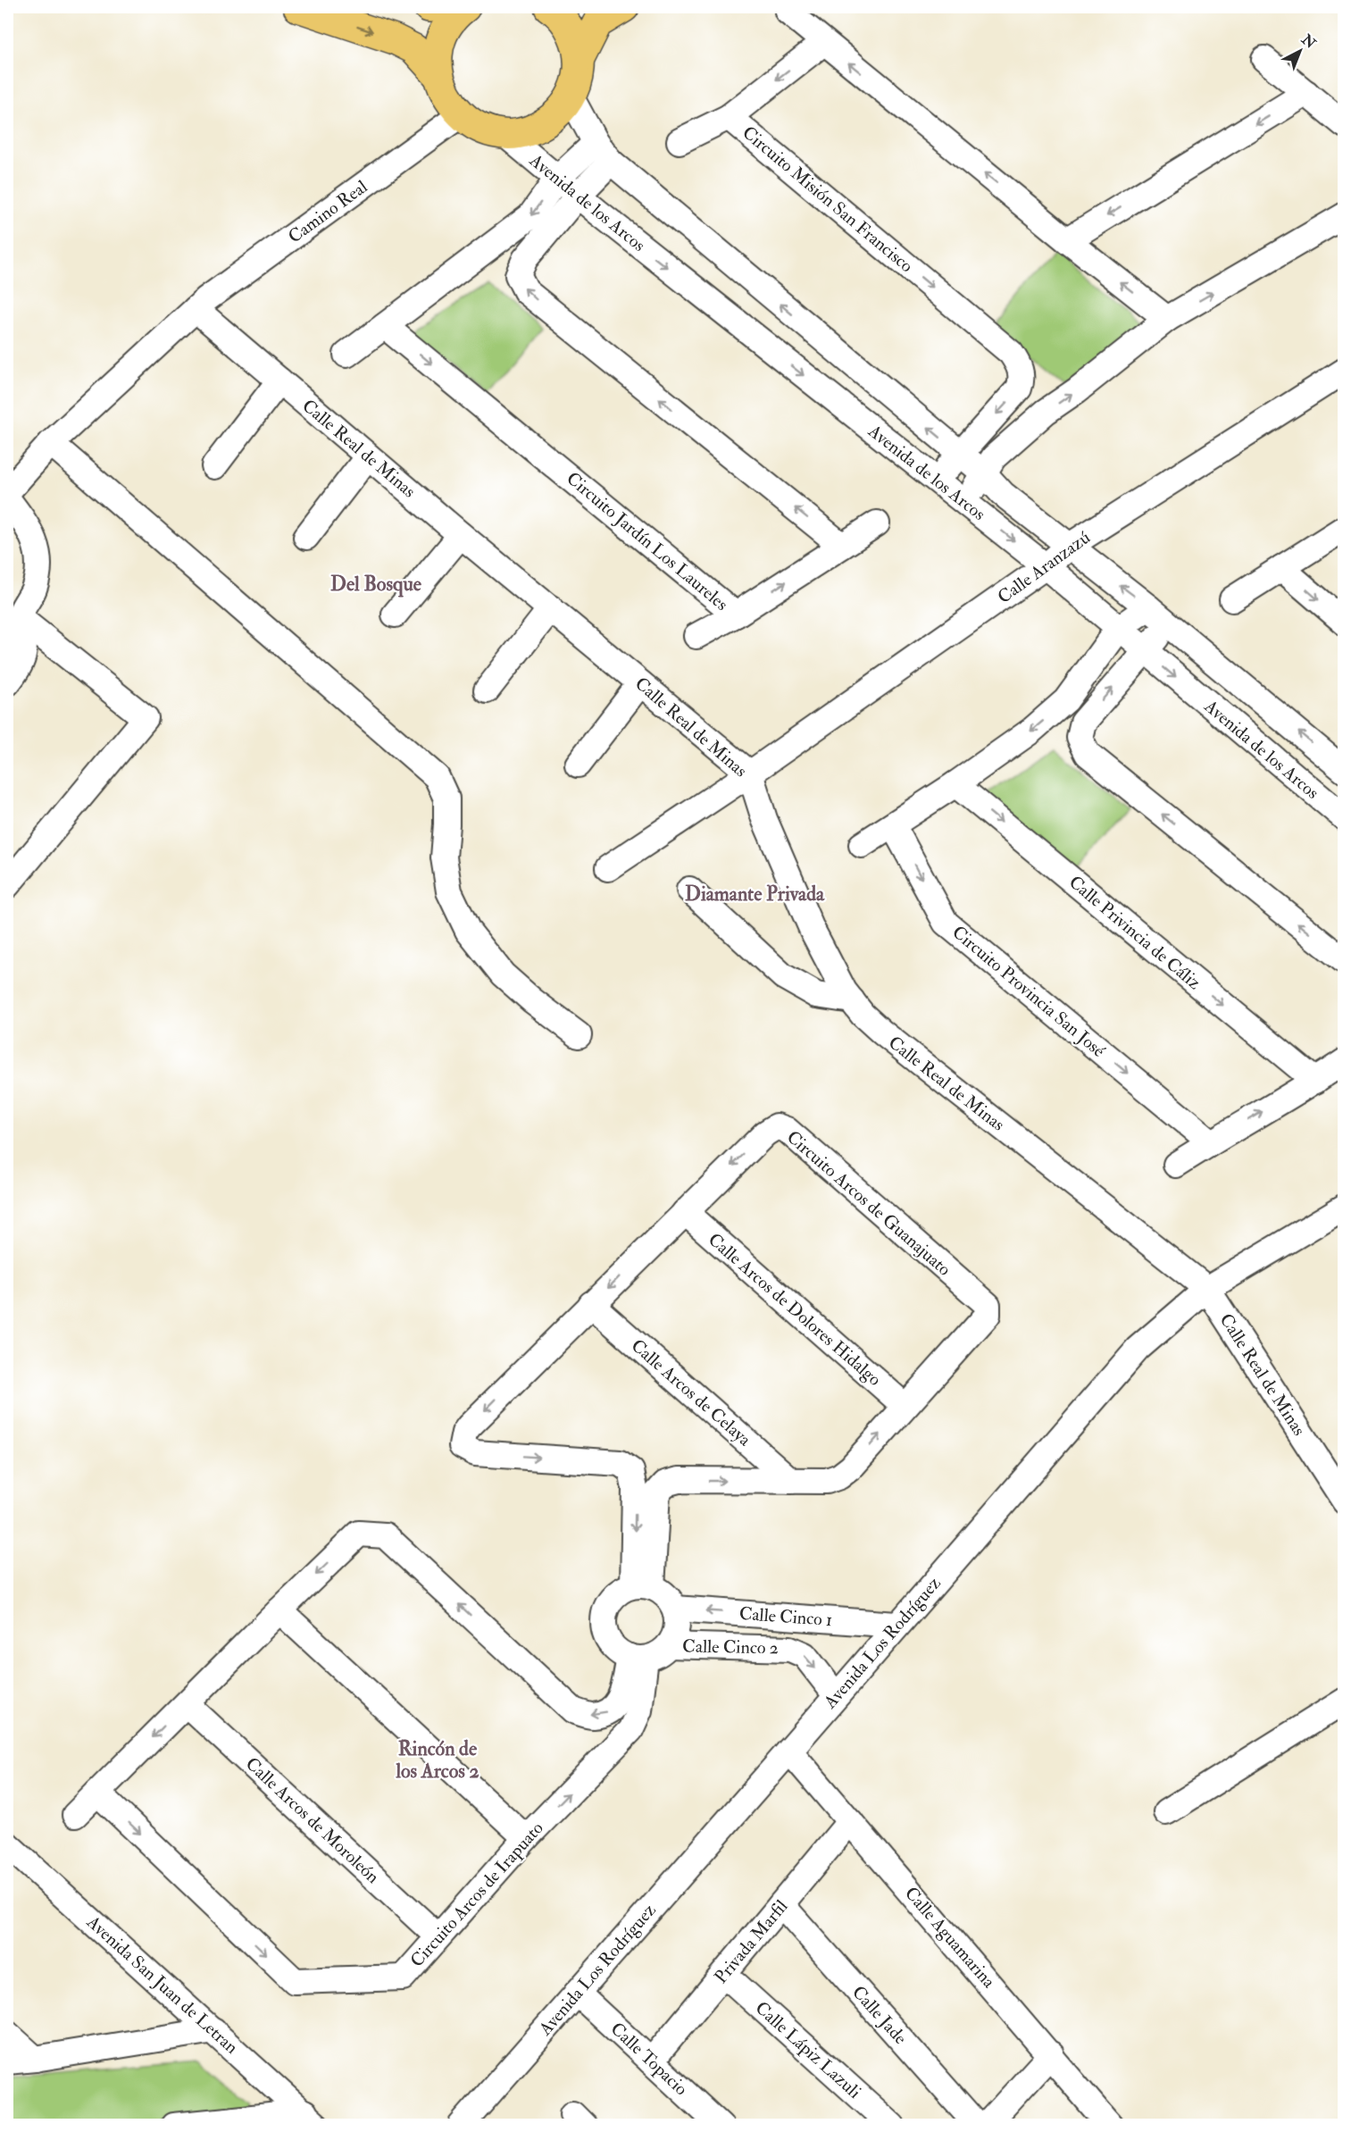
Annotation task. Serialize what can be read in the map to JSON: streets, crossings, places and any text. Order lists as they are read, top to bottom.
{
  "streets": {
    "street": [
      "Circuito Misión San Francisco",
      "Avenida de los Arcos",
      "Camino Real",
      "Calle Real de Minas",
      "Circuito Jardín Los Laureles",
      "Calle Aranzazú",
      "Calle Privincia de Cáliz",
      "Circuito Provincia San José",
      "Circuito Arcos de Guanajuato",
      "Calle Arcos de Dolores Hidalgo",
      "Calle Arcos de Celaya",
      "Calle Cinco 1",
      "Avenida Los Rodríguez",
      "Calle Cinco 2",
      "Calle Arcos de Moroleón",
      "Circuito Arcos de Irapuato",
      "Calle Aguamarina",
      "Privada Marfil",
      "Avenida San Juan de Letran",
      "Calle Jade",
      "Calle Lápiz Lazuli",
      "Calle Topacio"
    ]
  },
  "crossings": [
    ["Circuito Misión San Francisco", "Avenida de los Arcos"],
    ["Avenida de los Arcos", "Calle Aranzazú"],
    ["Camino Real", "Calle Real de Minas"],
    ["Calle Real de Minas", "Calle Aranzazú"],
    ["Calle Real de Minas", "Avenida Los Rodríguez"],
    ["Circuito Arcos de Guanajuato", "Calle Arcos de Dolores Hidalgo"],
    ["Circuito Arcos de Guanajuato", "Calle Arcos de Celaya"],
    ["Circuito Arcos de Guanajuato", "Calle Cinco 1"],
    ["Circuito Arcos de Guanajuato", "Calle Cinco 2"],
    ["Circuito Arcos de Guanajuato", "Circuito Arcos de Irapuato"],
    ["Calle Cinco 1", "Avenida Los Rodríguez"],
    ["Calle Cinco 1", "Calle Cinco 2"],
    ["Calle Cinco 1", "Circuito Arcos de Irapuato"],
    ["Avenida Los Rodríguez", "Calle Cinco 2"],
    ["Avenida Los Rodríguez", "Calle Aguamarina"],
    ["Avenida Los Rodríguez", "Calle Topacio"],
    ["Calle Cinco 2", "Circuito Arcos de Irapuato"],
    ["Calle Arcos de Moroleón", "Circuito Arcos de Irapuato"],
    ["Calle Aguamarina", "Privada Marfil"],
    ["Privada Marfil", "Calle Jade"],
    ["Privada Marfil", "Calle Lápiz Lazuli"],
    ["Privada Marfil", "Calle Topacio"]
  ],
  "one_way": [
    "Circuito Jardín Los Laureles",
    "Calle Privincia de Cáliz",
    "Calle Cinco 1",
    "Calle Cinco 2"
  ],
  "districts": ["Del Bosque", "Diamante Privada", "Rincón de los Arcos 2"],
  "north": "top right"
}
